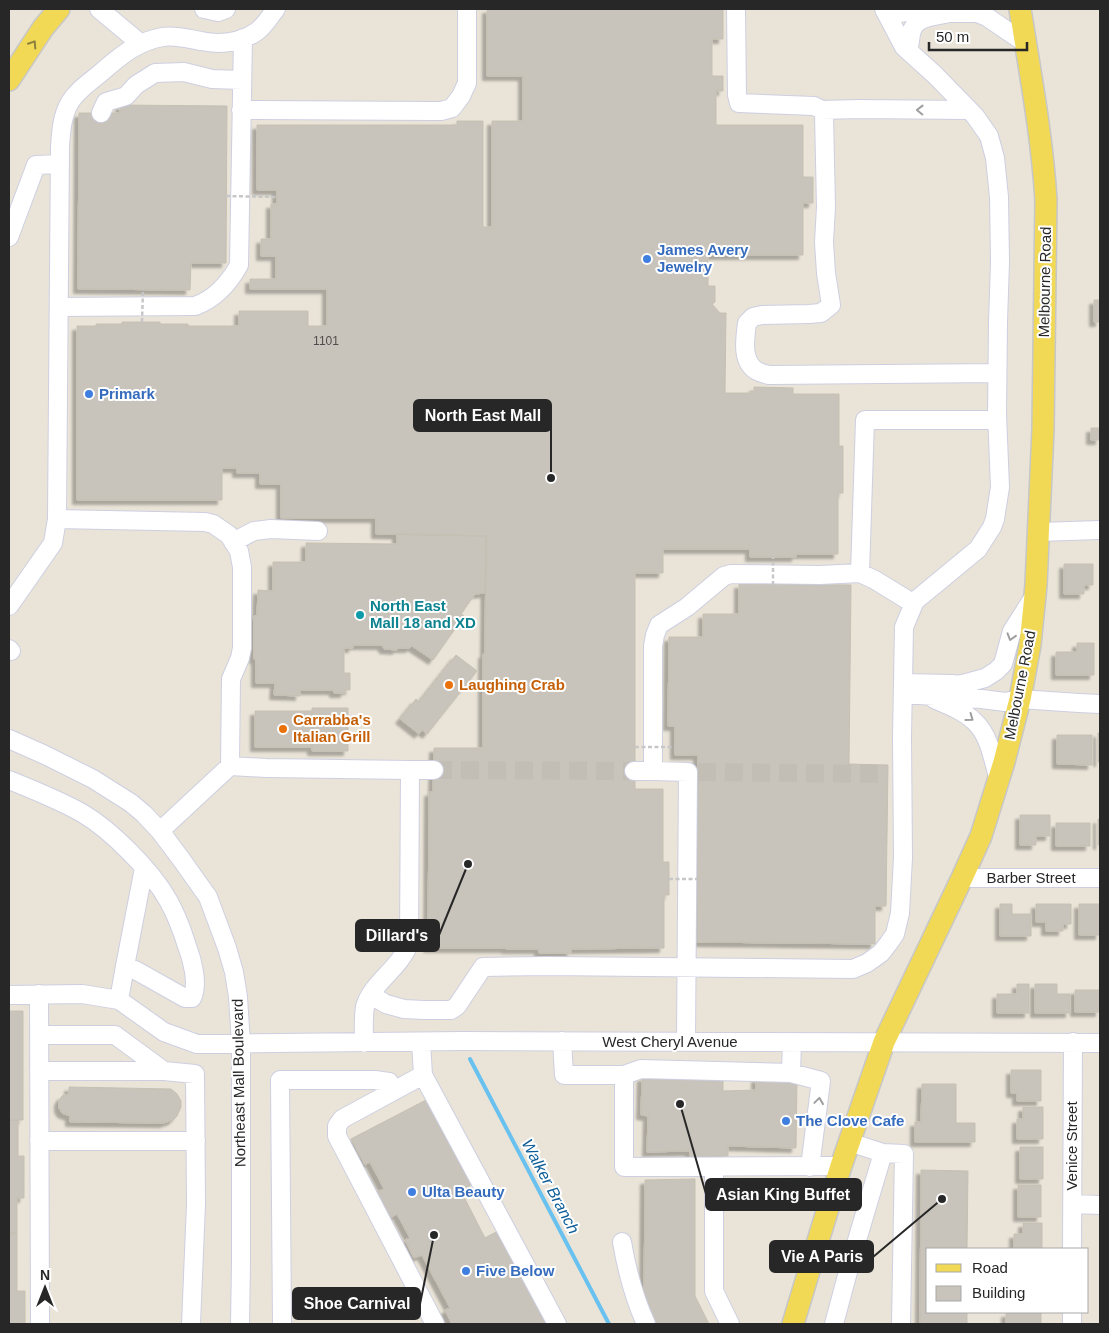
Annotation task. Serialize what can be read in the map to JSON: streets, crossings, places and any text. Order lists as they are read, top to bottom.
{
  "streets": {
    "main road": ["Melbourne Road"],
    "street": [
      "Barber Street",
      "West Cheryl Avenue",
      "Northeast Mall Boulevard",
      "Venice Street"
    ]
  },
  "crossings": [
    ["Melbourne Road", "Barber Street"],
    ["Melbourne Road", "West Cheryl Avenue"],
    ["West Cheryl Avenue", "Northeast Mall Boulevard"],
    ["West Cheryl Avenue", "Venice Street"]
  ],
  "water": ["Walker Branch"],
  "places": [
    "James Avery Jewelry",
    "Primark",
    "North East Mall",
    "North East Mall 18 and XD",
    "Laughing Crab",
    "Carrabba's Italian Grill",
    "Dillard's",
    "Asian King Buffet",
    "The Clove Cafe",
    "Ulta Beauty",
    "Vie A Paris",
    "Shoe Carnival",
    "Five Below"
  ],
  "house_numbers": ["1101"],
  "legend": ["Road", "Building"],
  "scale_bar": "50 m",
  "north": "top"
}
